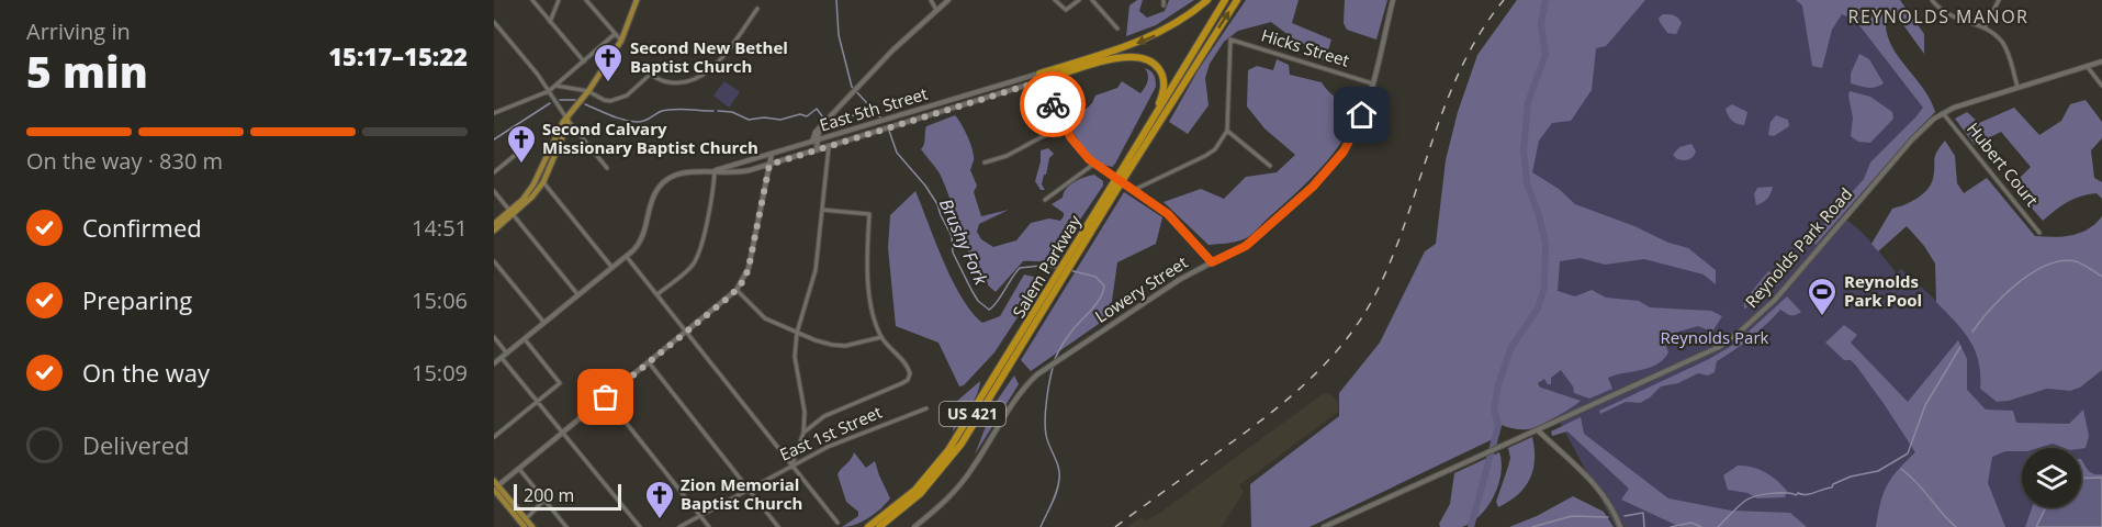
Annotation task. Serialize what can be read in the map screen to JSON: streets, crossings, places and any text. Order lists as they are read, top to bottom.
{
  "streets": {
    "highway": ["Salem Parkway", "US 421"],
    "main road": ["East 5th Street", "Reynolds Park Road", "Lowery Street"],
    "street": ["Hicks Street", "Hubert Court", "East 1st Street"]
  },
  "crossings": [
    ["Hicks Street", "Lowery Street"],
    ["Hubert Court", "Reynolds Park Road"]
  ],
  "districts": ["REYNOLDS MANOR"],
  "water": ["Brushy Fork"],
  "parks": ["Reynolds Park"],
  "places": {
    "church": ["Second New Bethel Baptist Church", "Second Calvary Missionary Baptist Church", "Zion Memorial Baptist Church"],
    "sports": ["Reynolds Park Pool"]
  },
  "scale_bar": "200 m",
  "page": {
    "heading": ["5 min", "Arriving in", "15:17–15:22"],
    "bar": "On the way · 830 m",
    "list": [
      ["Confirmed", "14:51"],
      ["Preparing", "15:06"],
      ["On the way", "15:09"],
      "Delivered"
    ],
    "scale": "200 m"
  }
}
